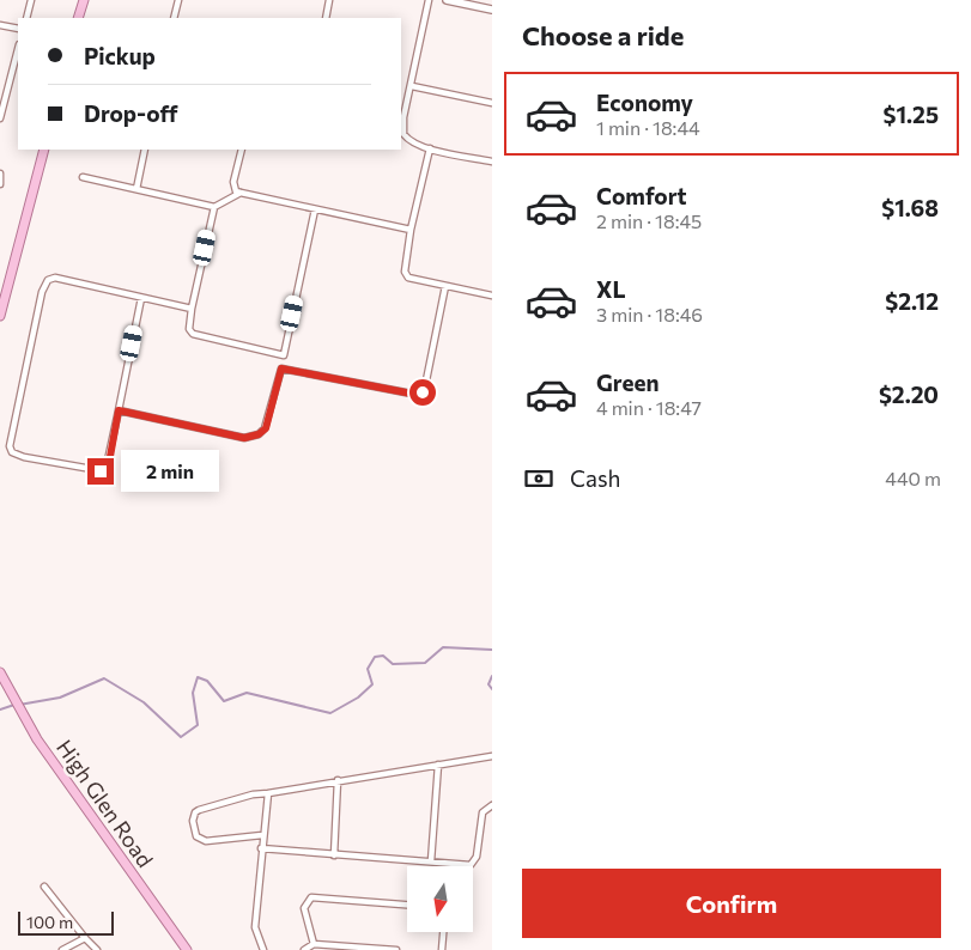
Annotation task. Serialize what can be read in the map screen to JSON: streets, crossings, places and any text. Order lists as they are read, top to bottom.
{
  "streets": {
    "main road": ["High Glen Road"]
  },
  "scale_bar": "100 m",
  "north": "bottom",
  "page": {
    "heading": "Choose a ride",
    "banner": ["Pickup", "Drop-off"],
    "list": [
      {
        "name": "Economy",
        "note": "1 min · 18:44",
        "value": "$1.25"
      },
      {
        "name": "Comfort",
        "note": "2 min · 18:45",
        "value": "$1.68"
      },
      {
        "name": "XL",
        "note": "3 min · 18:46",
        "value": "$2.12"
      },
      {
        "name": "Green",
        "note": "4 min · 18:47",
        "value": "$2.20"
      }
    ],
    "pay": ["Cash", "440 m"],
    "bubble": "2 min",
    "buttons": "Confirm",
    "scale": "100 m"
  }
}
